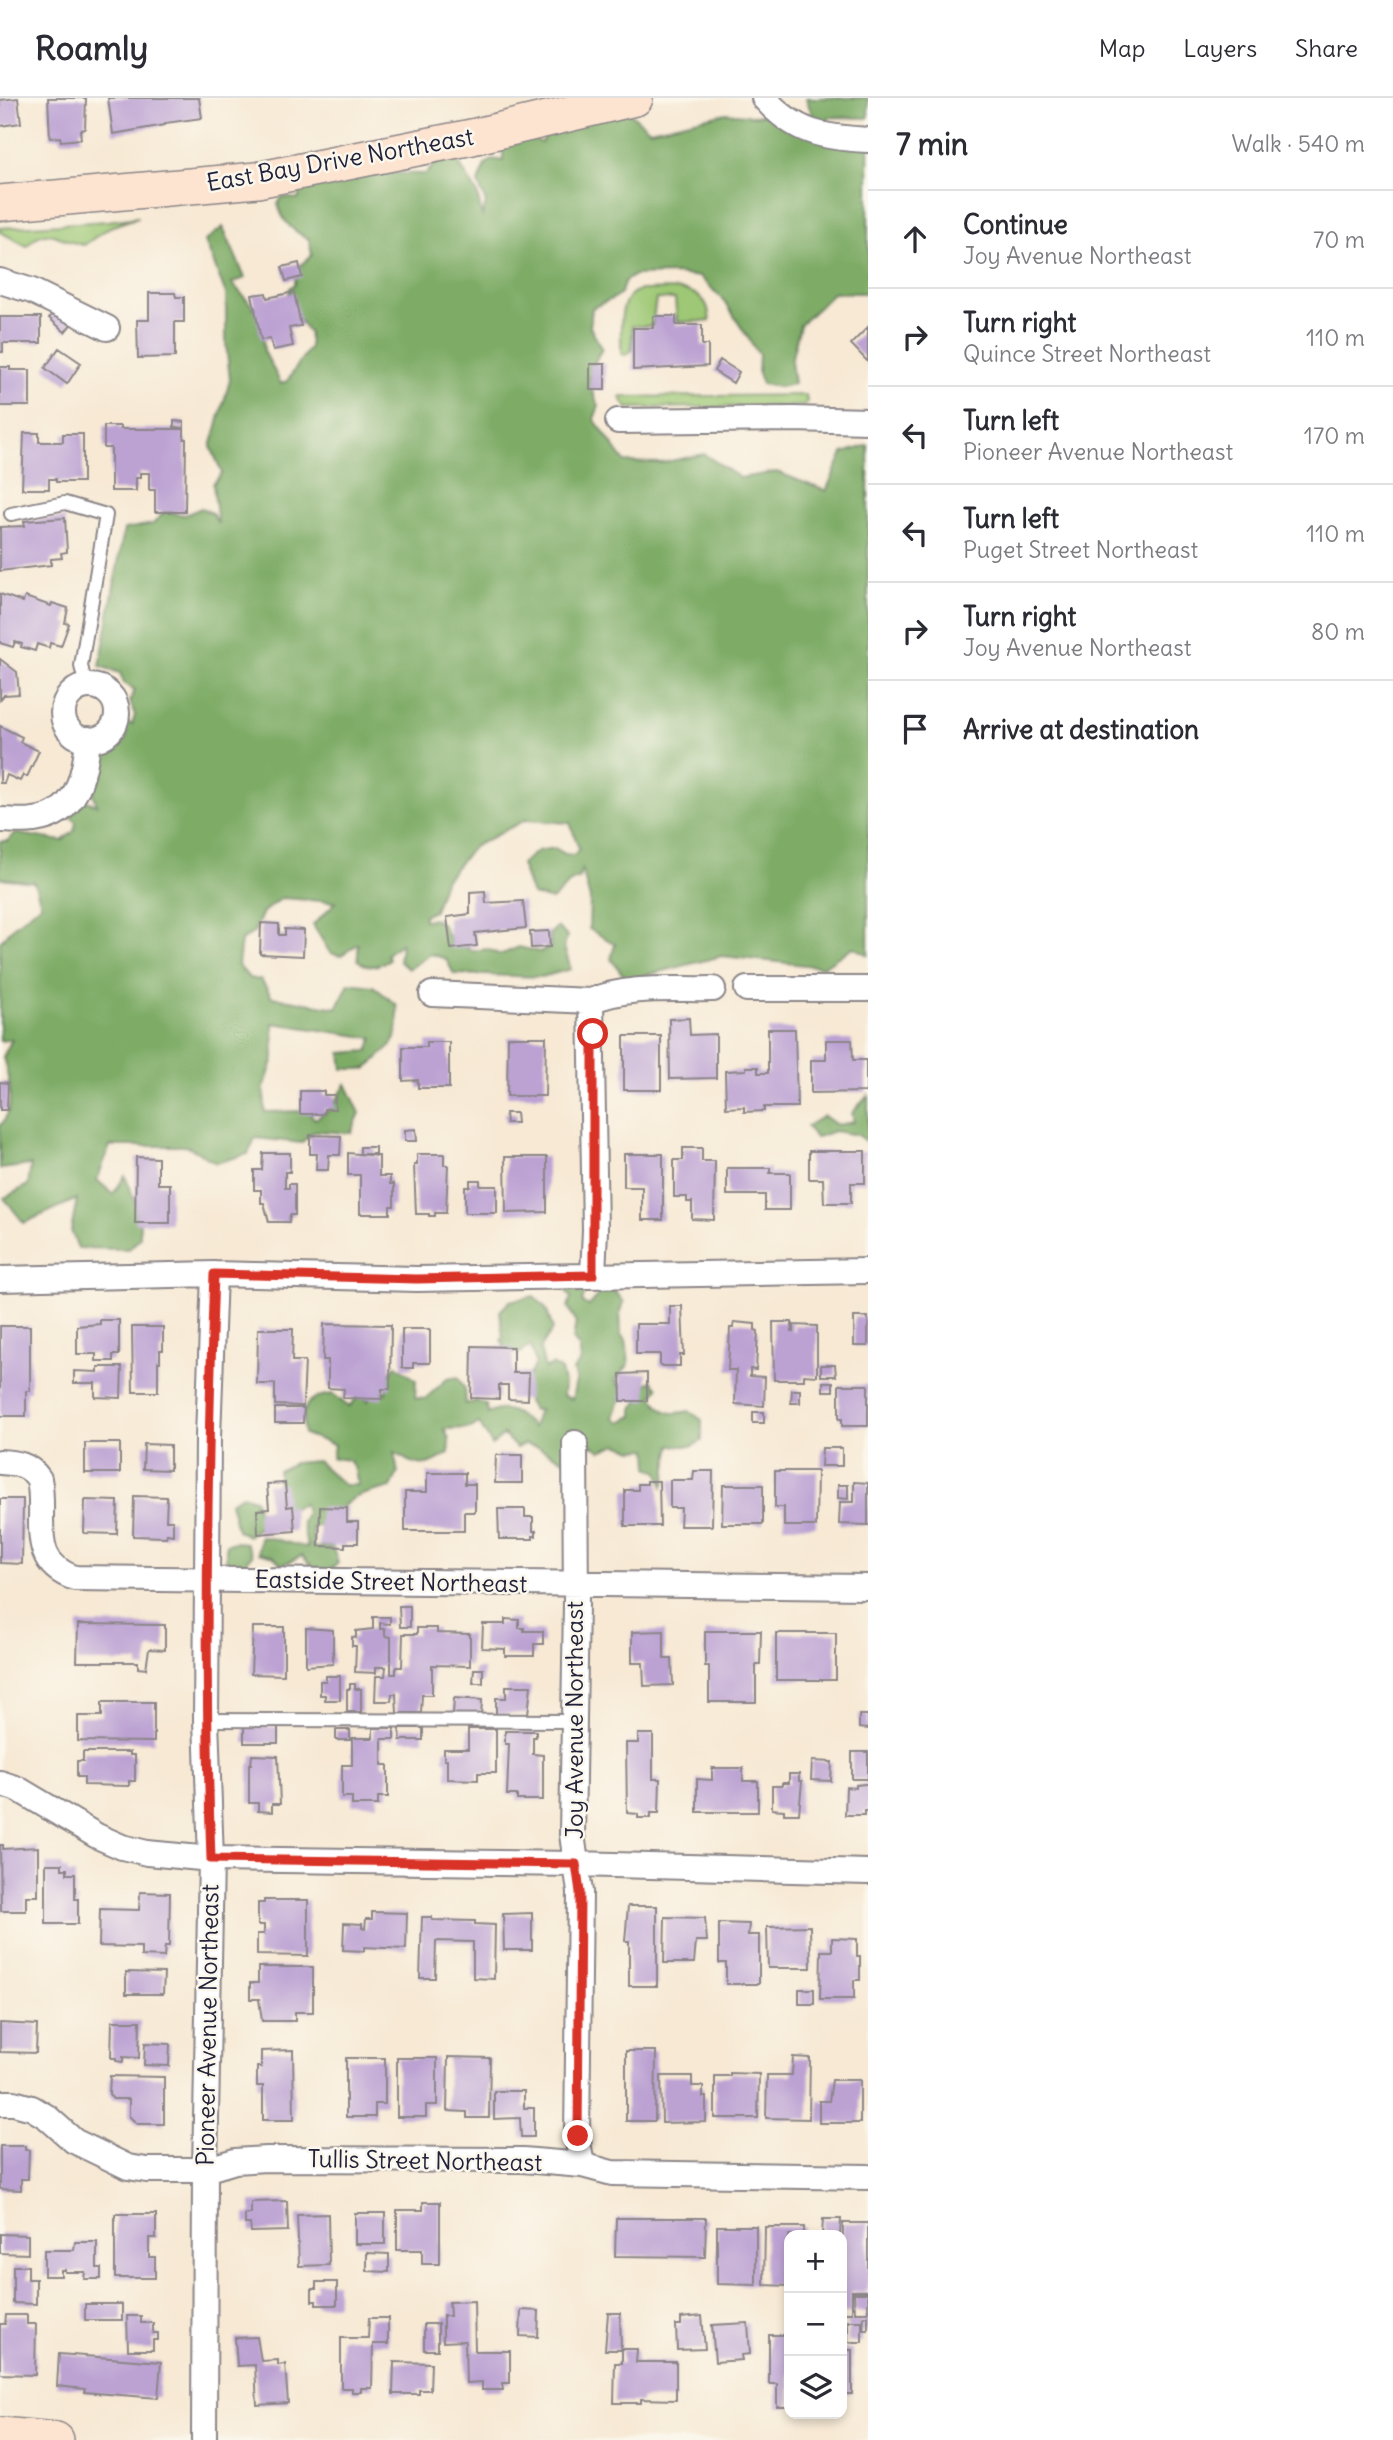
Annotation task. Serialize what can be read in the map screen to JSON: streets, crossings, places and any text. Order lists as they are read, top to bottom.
{
  "streets": {
    "street": [
      "East Bay Drive Northeast",
      "Eastside Street Northeast",
      "Joy Avenue Northeast",
      "Pioneer Avenue Northeast",
      "Tullis Street Northeast"
    ]
  },
  "crossings": [
    ["Eastside Street Northeast", "Joy Avenue Northeast"],
    ["Eastside Street Northeast", "Pioneer Avenue Northeast"],
    ["Joy Avenue Northeast", "Tullis Street Northeast"],
    ["Pioneer Avenue Northeast", "Tullis Street Northeast"]
  ],
  "page": {
    "header": "Roamly",
    "nav": ["Map", "Layers", "Share"],
    "heading": ["7 min", "Walk · 540 m"],
    "list": [
      ["Continue", "Joy Avenue Northeast", "70 m"],
      ["Turn right", "Quince Street Northeast", "110 m"],
      ["Turn left", "Pioneer Avenue Northeast", "170 m"],
      ["Turn left", "Puget Street Northeast", "110 m"],
      ["Turn right", "Joy Avenue Northeast", "80 m"],
      "Arrive at destination"
    ],
    "map_buttons": ["+", "−"]
  }
}
